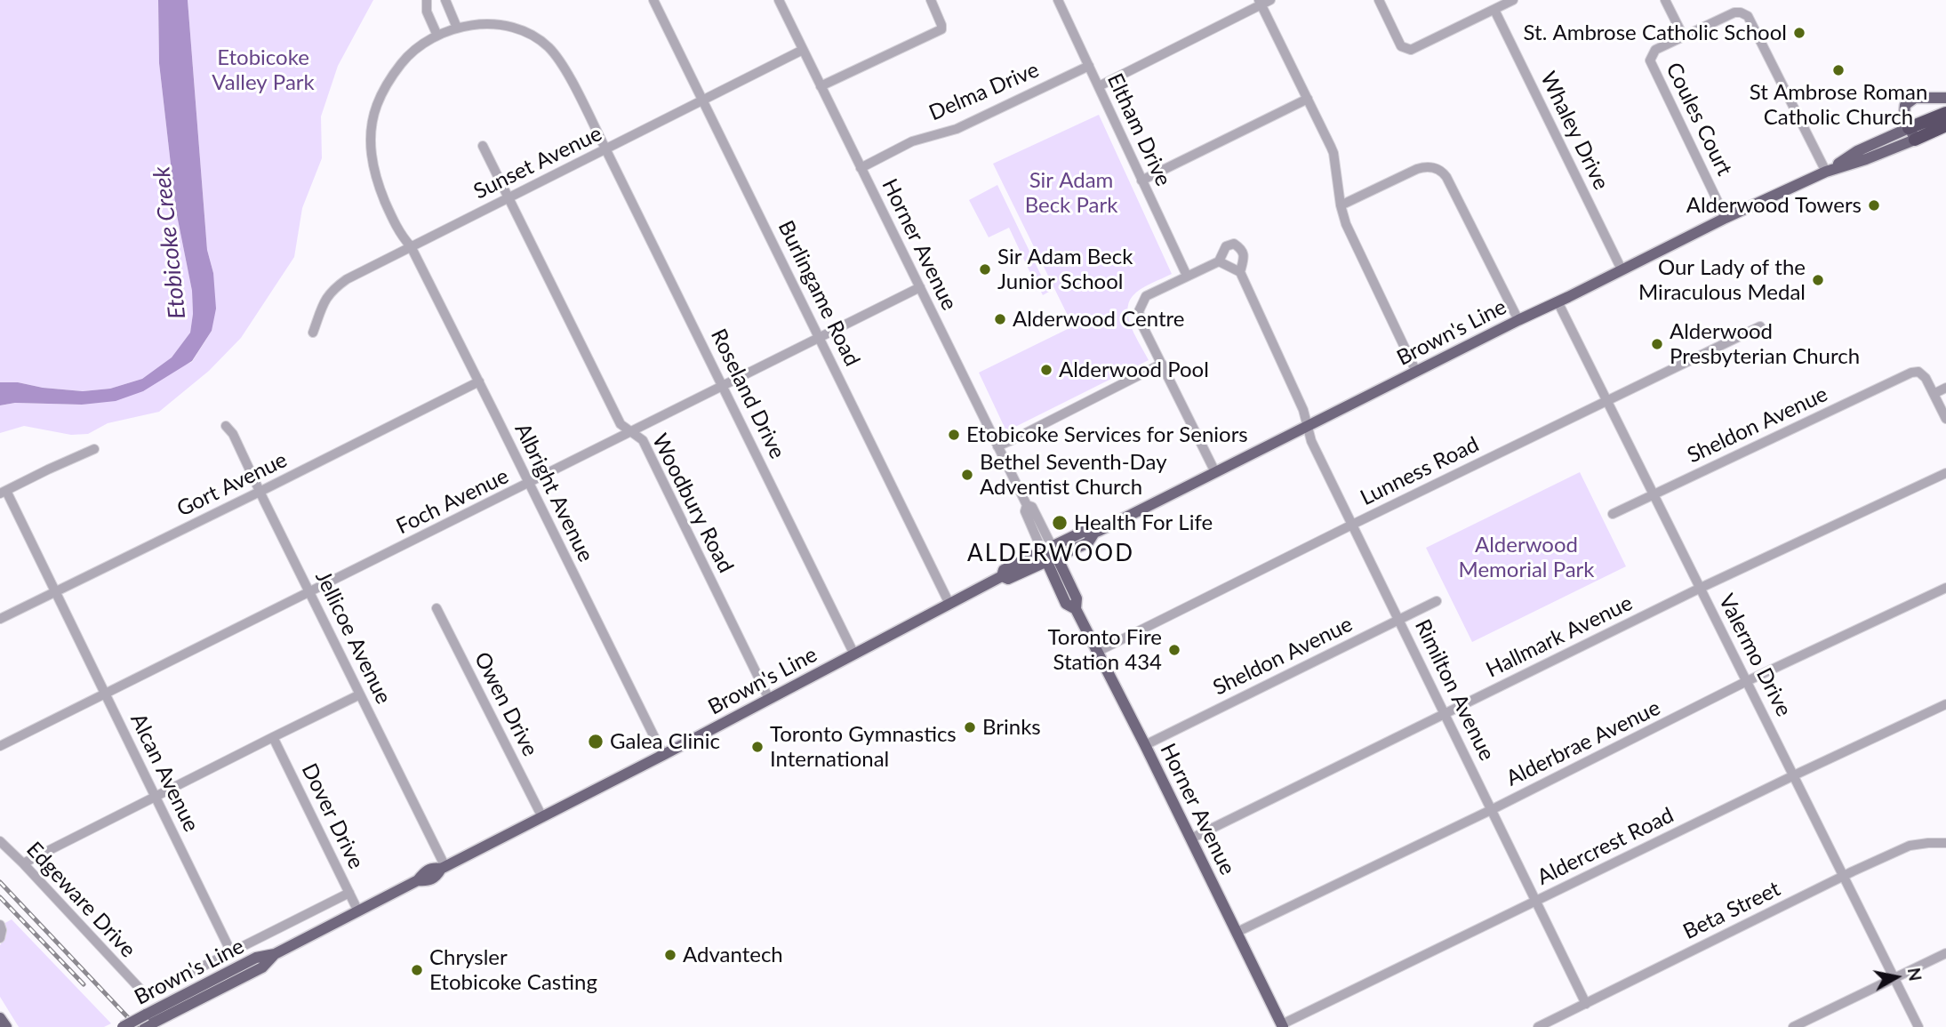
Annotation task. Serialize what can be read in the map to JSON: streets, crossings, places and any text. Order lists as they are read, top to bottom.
{
  "streets": {
    "main road": ["Horner Avenue", "Brown's Line"],
    "street": [
      "Delma Drive",
      "Coules Court",
      "Eltham Drive",
      "Whaley Drive",
      "Sunset Avenue",
      "Burlingame Road",
      "Roseland Drive",
      "Sheldon Avenue",
      "Lunness Road",
      "Gort Avenue",
      "Albright Avenue",
      "Foch Avenue",
      "Woodbury Road",
      "Hallmark Avenue",
      "Jellicoe Avenue",
      "Valermo Drive",
      "Rimilton Avenue",
      "Owen Drive",
      "Alderbrae Avenue",
      "Alcan Avenue",
      "Dover Drive",
      "Aldercrest Road",
      "Edgeware Drive",
      "Beta Street"
    ]
  },
  "crossings": [
    ["Delma Drive", "Eltham Drive"],
    ["Delma Drive", "Horner Avenue"],
    ["Coules Court", "Brown's Line"],
    ["Whaley Drive", "Brown's Line"],
    ["Sunset Avenue", "Horner Avenue"],
    ["Sunset Avenue", "Burlingame Road"],
    ["Sunset Avenue", "Roseland Drive"],
    ["Sunset Avenue", "Albright Avenue"],
    ["Sunset Avenue", "Woodbury Road"],
    ["Horner Avenue", "Brown's Line"],
    ["Horner Avenue", "Sheldon Avenue"],
    ["Horner Avenue", "Lunness Road"],
    ["Horner Avenue", "Foch Avenue"],
    ["Horner Avenue", "Hallmark Avenue"],
    ["Horner Avenue", "Alderbrae Avenue"],
    ["Horner Avenue", "Aldercrest Road"],
    ["Burlingame Road", "Brown's Line"],
    ["Burlingame Road", "Foch Avenue"],
    ["Brown's Line", "Roseland Drive"],
    ["Brown's Line", "Albright Avenue"],
    ["Brown's Line", "Woodbury Road"],
    ["Brown's Line", "Jellicoe Avenue"],
    ["Brown's Line", "Valermo Drive"],
    ["Brown's Line", "Rimilton Avenue"],
    ["Brown's Line", "Owen Drive"],
    ["Brown's Line", "Dover Drive"],
    ["Roseland Drive", "Albright Avenue"],
    ["Roseland Drive", "Foch Avenue"],
    ["Sheldon Avenue", "Valermo Drive"],
    ["Sheldon Avenue", "Rimilton Avenue"],
    ["Lunness Road", "Valermo Drive"],
    ["Lunness Road", "Rimilton Avenue"],
    ["Gort Avenue", "Albright Avenue"],
    ["Gort Avenue", "Jellicoe Avenue"],
    ["Gort Avenue", "Alcan Avenue"],
    ["Albright Avenue", "Foch Avenue"],
    ["Foch Avenue", "Woodbury Road"],
    ["Foch Avenue", "Jellicoe Avenue"],
    ["Foch Avenue", "Alcan Avenue"],
    ["Hallmark Avenue", "Valermo Drive"],
    ["Hallmark Avenue", "Rimilton Avenue"],
    ["Valermo Drive", "Alderbrae Avenue"],
    ["Valermo Drive", "Aldercrest Road"],
    ["Valermo Drive", "Beta Street"],
    ["Rimilton Avenue", "Alderbrae Avenue"],
    ["Rimilton Avenue", "Aldercrest Road"],
    ["Rimilton Avenue", "Beta Street"],
    ["Alcan Avenue", "Edgeware Drive"]
  ],
  "districts": ["ALDERWOOD"],
  "water": ["Etobicoke Creek"],
  "parks": ["Etobicoke Valley Park", "Sir Adam Beck Park", "Alderwood Memorial Park"],
  "places": [
    "St. Ambrose Catholic School",
    "St Ambrose Roman Catholic Church",
    "Alderwood Towers",
    "Sir Adam Beck Junior School",
    "Our Lady of the Miraculous Medal",
    "Alderwood Centre",
    "Alderwood Presbyterian Church",
    "Alderwood Pool",
    "Etobicoke Services for Seniors",
    "Bethel Seventh-Day Adventist Church",
    "Health For Life",
    "Toronto Fire Station 434",
    "Brinks",
    "Galea Clinic",
    "Toronto Gymnastics International",
    "Advantech",
    "Chrysler Etobicoke Casting"
  ],
  "north": "right"
}
